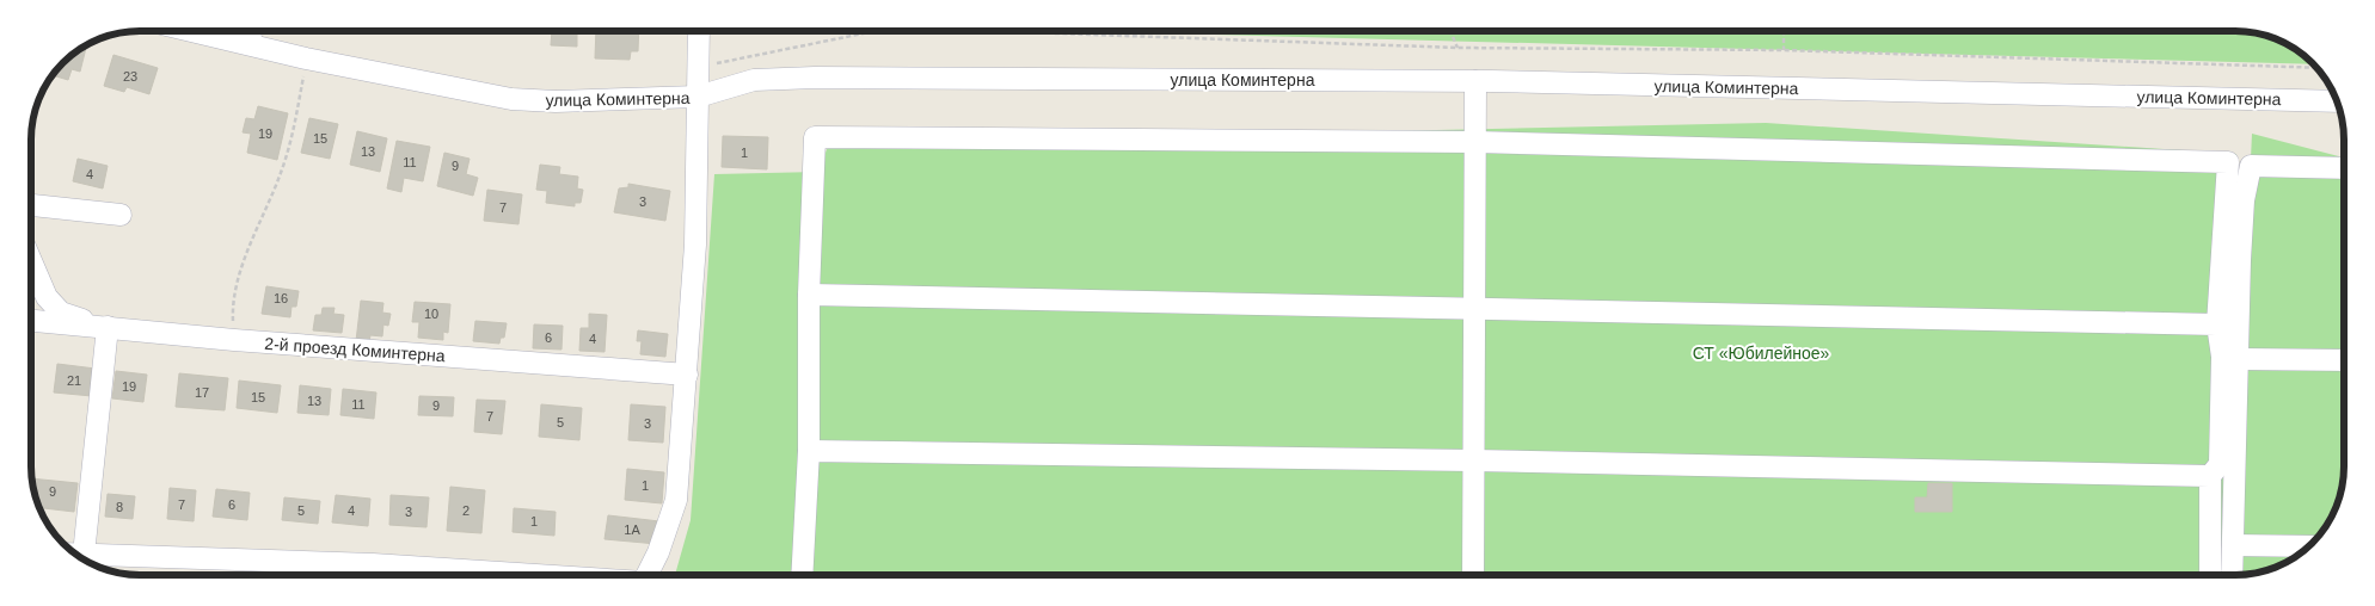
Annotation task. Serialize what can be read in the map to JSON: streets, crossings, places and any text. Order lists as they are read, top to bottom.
{
  "streets": {
    "street": ["улица Коминтерна", "2-й проезд Коминтерна"]
  },
  "parks": ["СТ «Юбилейное»"],
  "house_numbers": [
    "23",
    "19",
    "15",
    "13",
    "1",
    "11",
    "9",
    "4",
    "3",
    "7",
    "16",
    "10",
    "6",
    "4",
    "21",
    "19",
    "17",
    "15",
    "13",
    "11",
    "9",
    "7",
    "5",
    "3",
    "1",
    "9",
    "7",
    "6",
    "8",
    "5",
    "4",
    "2",
    "3",
    "1",
    "1А"
  ]
}
